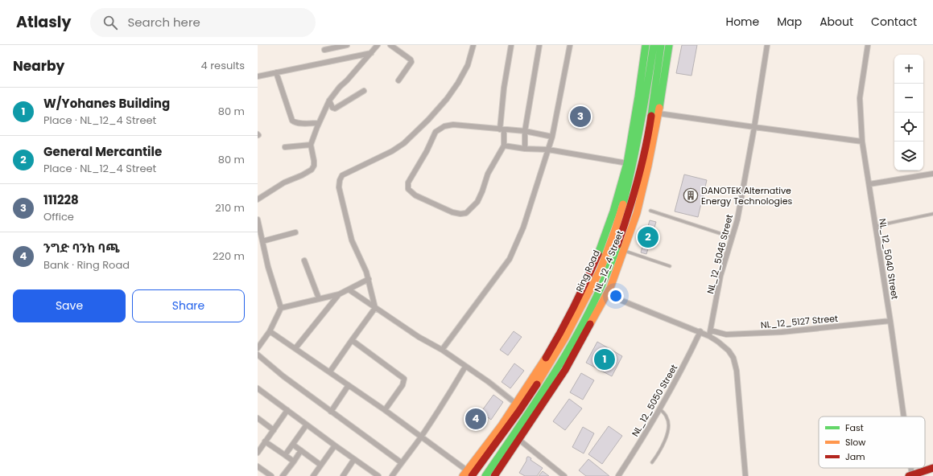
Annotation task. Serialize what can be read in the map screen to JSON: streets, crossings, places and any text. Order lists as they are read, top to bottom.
{
  "streets": {
    "main road": ["NL_12_4 Street", "Ring Road"],
    "street": [
      "NL_12_5046 Street",
      "NL_12_5040 Street",
      "NL_12_5127 Street",
      "NL_12_5050 Street"
    ]
  },
  "crossings": [
    ["NL_12_5046 Street", "NL_12_5127 Street"],
    ["NL_12_5040 Street", "NL_12_5127 Street"]
  ],
  "places": {
    "building": ["DANOTEK Alternative Energy Technologies"]
  },
  "legend": ["Fast", "Slow", "Jam"],
  "page": {
    "header": "Atlasly",
    "search": "Search here",
    "nav": [
      "Home",
      "Map",
      "About",
      "Contact"
    ],
    "heading": ["Nearby", "4 results"],
    "map_buttons": ["+", "−"],
    "list": [
      {
        "mark": "1",
        "name": "W/Yohanes Building",
        "note": "Place · NL_12_4 Street",
        "value": "80 m"
      },
      {
        "mark": "2",
        "name": "General Mercantile",
        "note": "Place · NL_12_4 Street",
        "value": "80 m"
      },
      {
        "mark": "3",
        "name": "111228",
        "note": "Office",
        "value": "210 m"
      },
      {
        "mark": "4",
        "name": "ንግድ ባንከ ባጫ",
        "note": "Bank · Ring Road",
        "value": "220 m"
      }
    ],
    "pins": [
      "3",
      "2",
      "1",
      "4"
    ],
    "buttons": ["Save", "Share"]
  }
}
